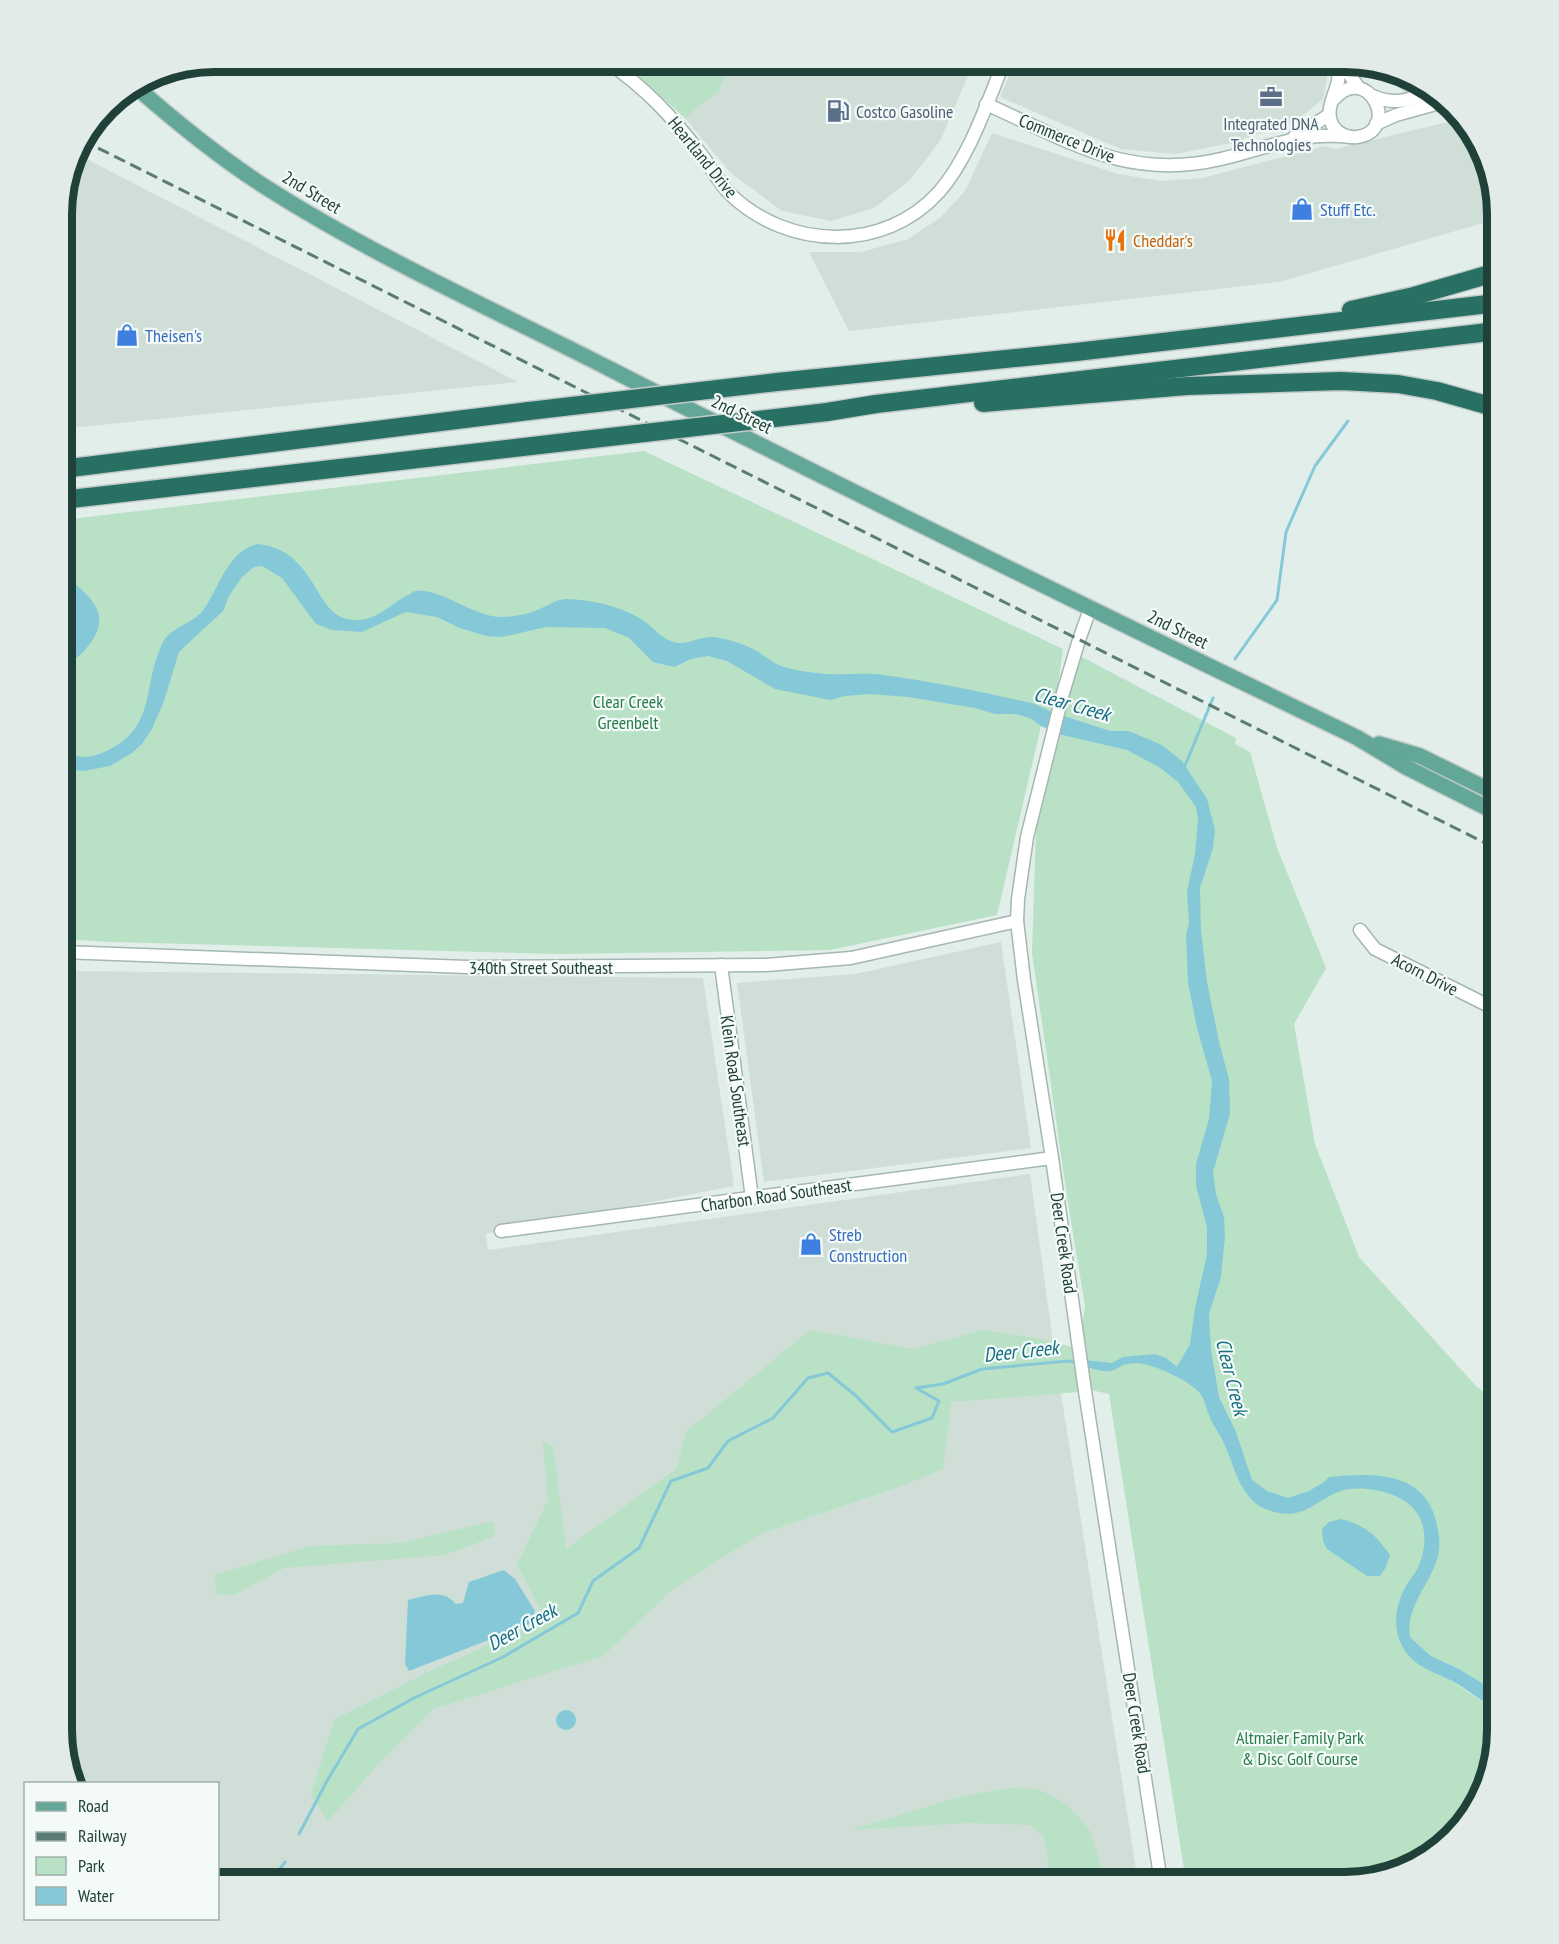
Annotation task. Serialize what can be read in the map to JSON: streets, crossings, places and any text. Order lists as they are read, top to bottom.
{
  "streets": {
    "main road": ["2nd Street"],
    "street": [
      "Commerce Drive",
      "Heartland Drive",
      "340th Street Southeast",
      "Acorn Drive",
      "Klein Road Southeast",
      "Charbon Road Southeast",
      "Deer Creek Road"
    ]
  },
  "crossings": [
    ["Commerce Drive", "Heartland Drive"],
    ["2nd Street", "Deer Creek Road"],
    ["340th Street Southeast", "Klein Road Southeast"],
    ["340th Street Southeast", "Deer Creek Road"],
    ["Klein Road Southeast", "Charbon Road Southeast"],
    ["Charbon Road Southeast", "Deer Creek Road"]
  ],
  "water": ["Clear Creek", "Deer Creek"],
  "parks": ["Clear Creek Greenbelt", "Altmaier Family Park & Disc Golf Course"],
  "places": {
    "office": ["Integrated DNA Technologies"],
    "fuel station": ["Costco Gasoline"],
    "shop": ["Stuff Etc.", "Theisen's", "Streb Construction"],
    "restaurant": ["Cheddar's"]
  },
  "legend": [
    "Road",
    "Railway",
    "Park",
    "Water"
  ]
}
